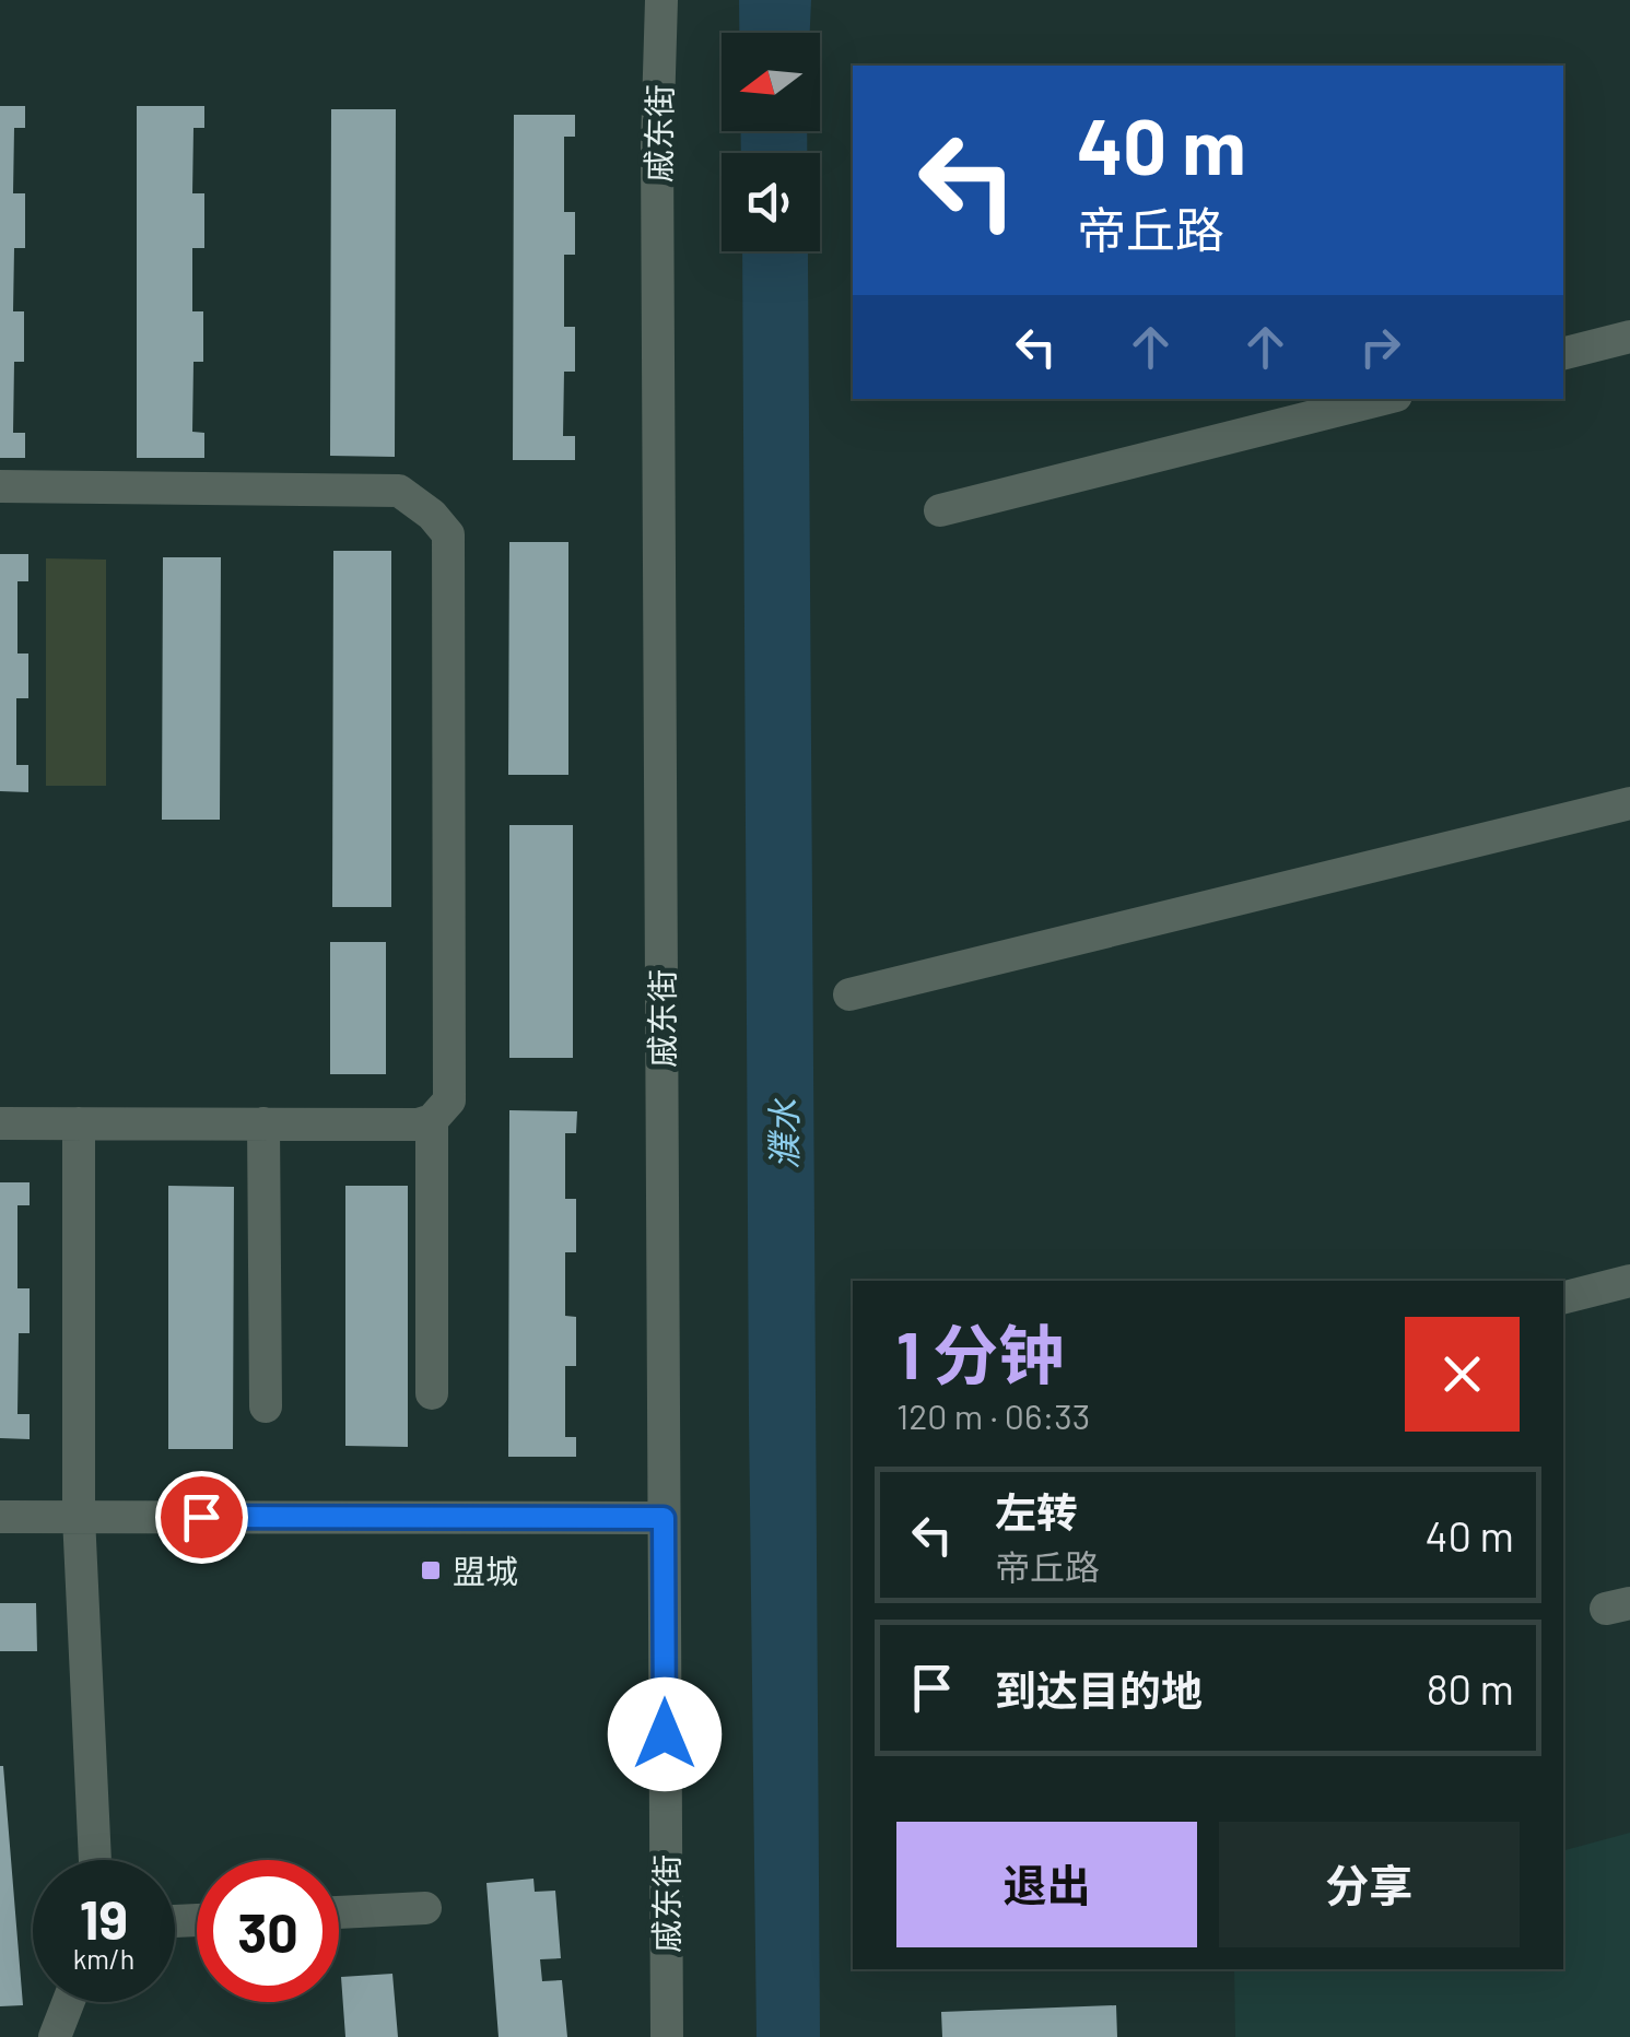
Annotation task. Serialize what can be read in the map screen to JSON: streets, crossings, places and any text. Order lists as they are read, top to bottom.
{
  "streets": {
    "street": ["戚东街"]
  },
  "water": ["濮水"],
  "places": {
    "transit": ["盟城"]
  },
  "north": "left",
  "page": {
    "turn": ["40 m", "帝丘路"],
    "heading": ["1 分钟", "120 m · 06:33"],
    "list": [
      {
        "name": "左转",
        "note": "帝丘路",
        "value": "40 m"
      },
      {
        "name": "到达目的地",
        "value": "80 m"
      }
    ],
    "buttons": ["退出", "分享"],
    "speed": "19 km/h",
    "limit": "30"
  }
}
